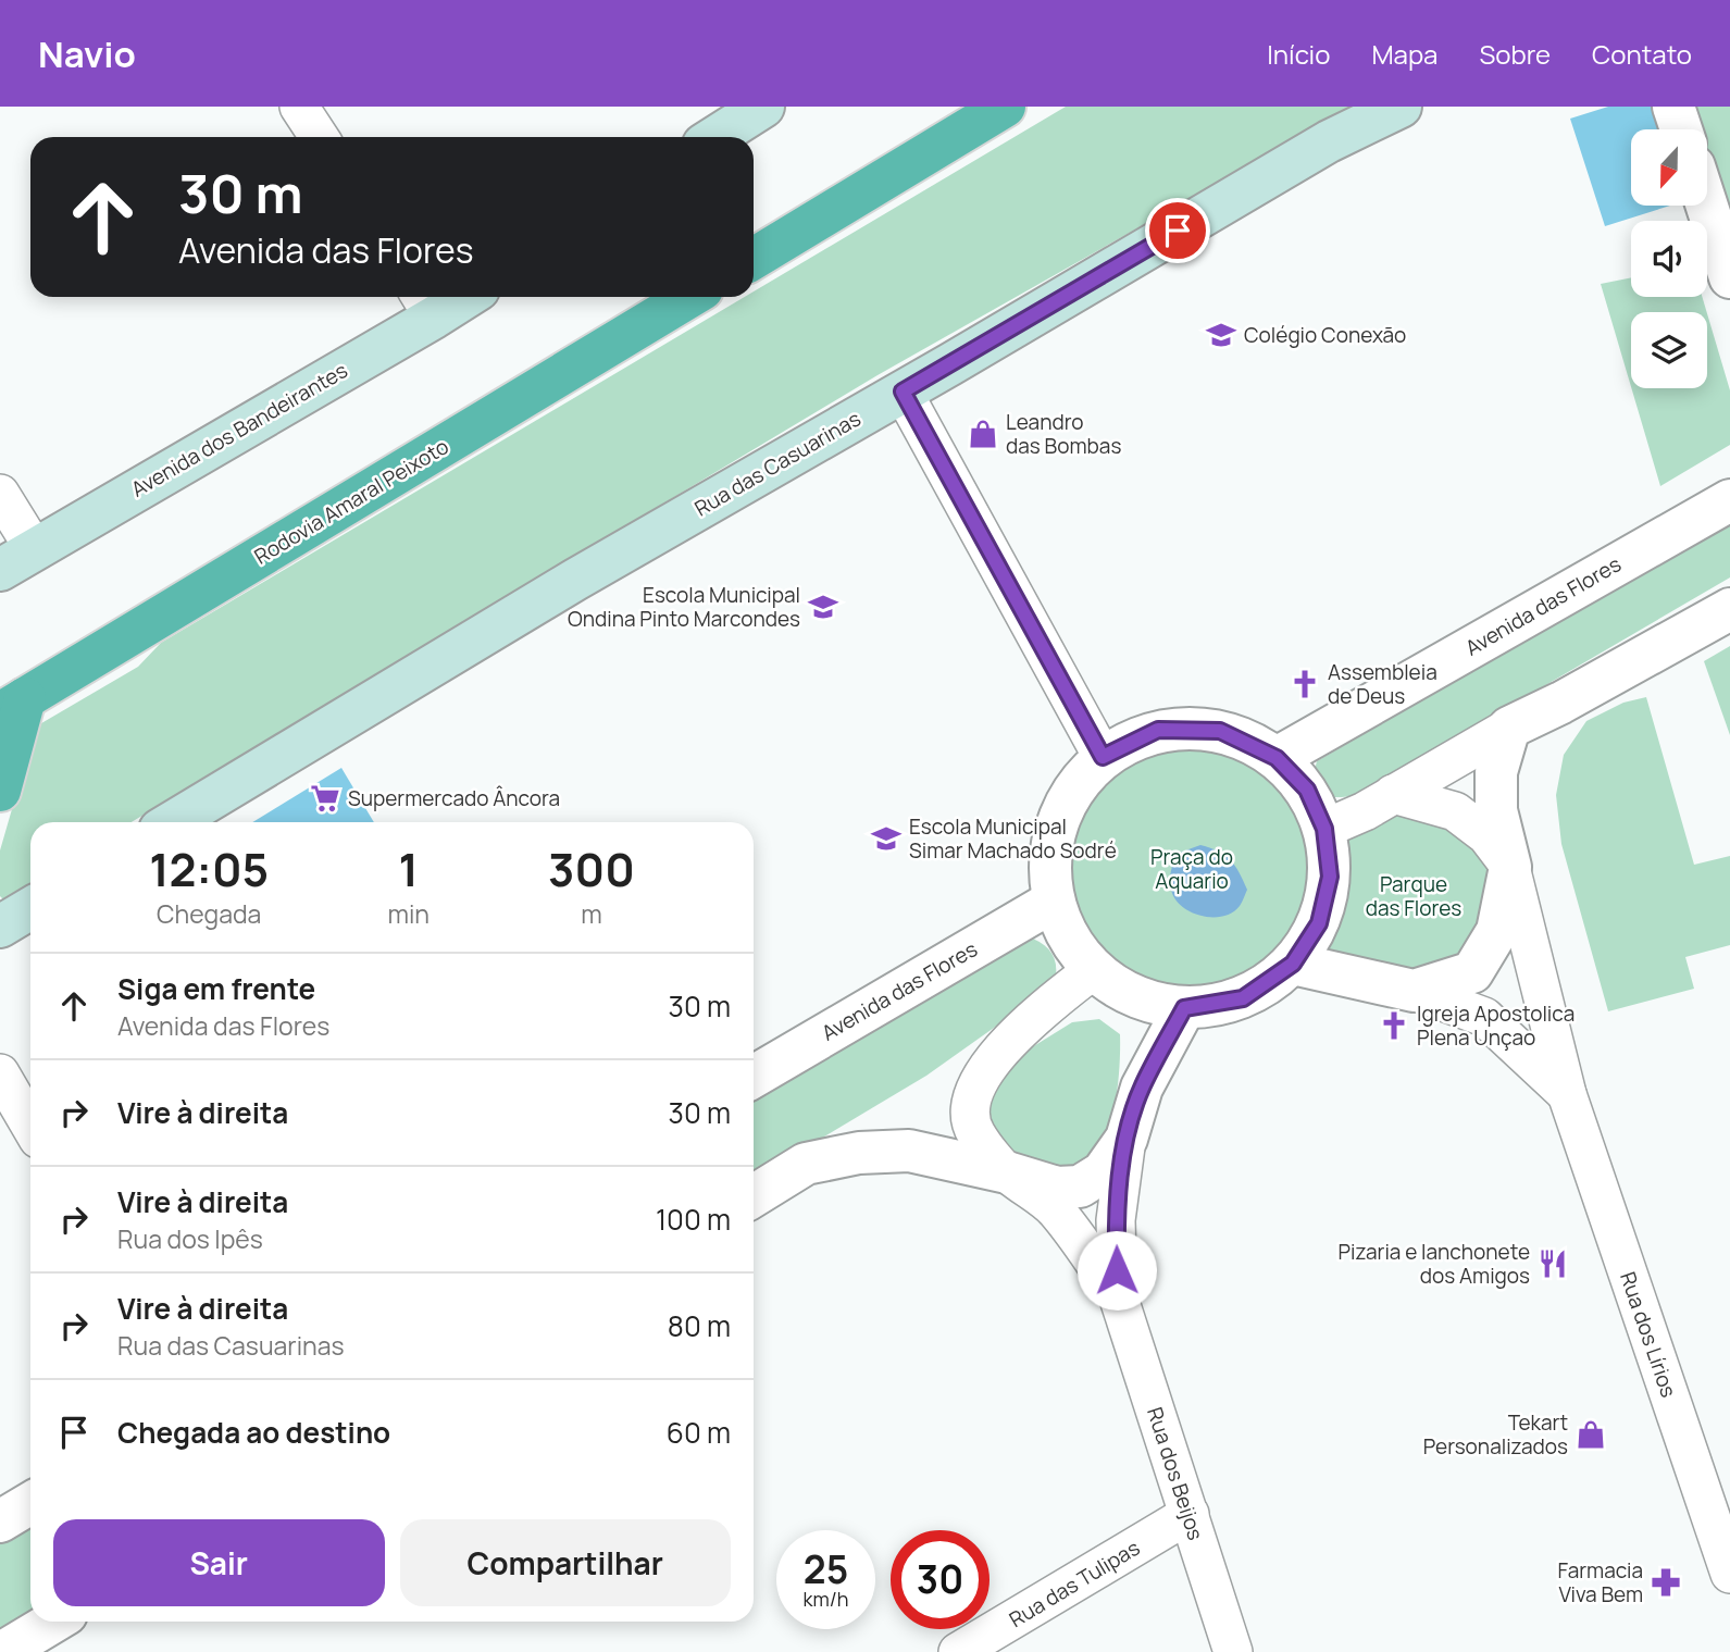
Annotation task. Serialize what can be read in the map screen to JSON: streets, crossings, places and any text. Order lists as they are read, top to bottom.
{
  "streets": {
    "highway": ["Rodovia Amaral Peixoto"],
    "main road": ["Avenida dos Bandeirantes", "Rua das Casuarinas"],
    "street": [
      "Avenida das Flores",
      "Rua dos Lírios",
      "Rua dos Beijos",
      "Rua das Tulipas"
    ]
  },
  "crossings": [
    ["Rua dos Beijos", "Rua das Tulipas"]
  ],
  "parks": ["Praça do Aquario", "Parque das Flores"],
  "places": {
    "school or university": ["Colégio Conexão", "Escola Municipal Ondina Pinto Marcondes", "Escola Municipal Simar Machado Sodré"],
    "shop": ["Leandro das Bombas", "Tekart Personalizados"],
    "church": ["Assembleia de Deus", "Igreja Apostolica Plena Unçao"],
    "supermarket": ["Supermercado Âncora"],
    "restaurant": ["Pizaria e lanchonete dos Amigos"],
    "pharmacy": ["Farmacia Viva Bem"]
  },
  "north": "bottom",
  "page": {
    "header": "Navio",
    "nav": [
      "Início",
      "Mapa",
      "Sobre",
      "Contato"
    ],
    "turn": ["30 m", "Avenida das Flores"],
    "eta": [
      "12:05",
      "Chegada",
      "1",
      "min",
      "300",
      "m"
    ],
    "list": [
      {
        "name": "Siga em frente",
        "note": "Avenida das Flores",
        "value": "30 m"
      },
      {
        "name": "Vire à direita",
        "value": "30 m"
      },
      {
        "name": "Vire à direita",
        "note": "Rua dos Ipês",
        "value": "100 m"
      },
      {
        "name": "Vire à direita",
        "note": "Rua das Casuarinas",
        "value": "80 m"
      },
      {
        "name": "Chegada ao destino",
        "value": "60 m"
      }
    ],
    "buttons": ["Sair", "Compartilhar"],
    "speed": "25 km/h",
    "limit": "30"
  }
}
